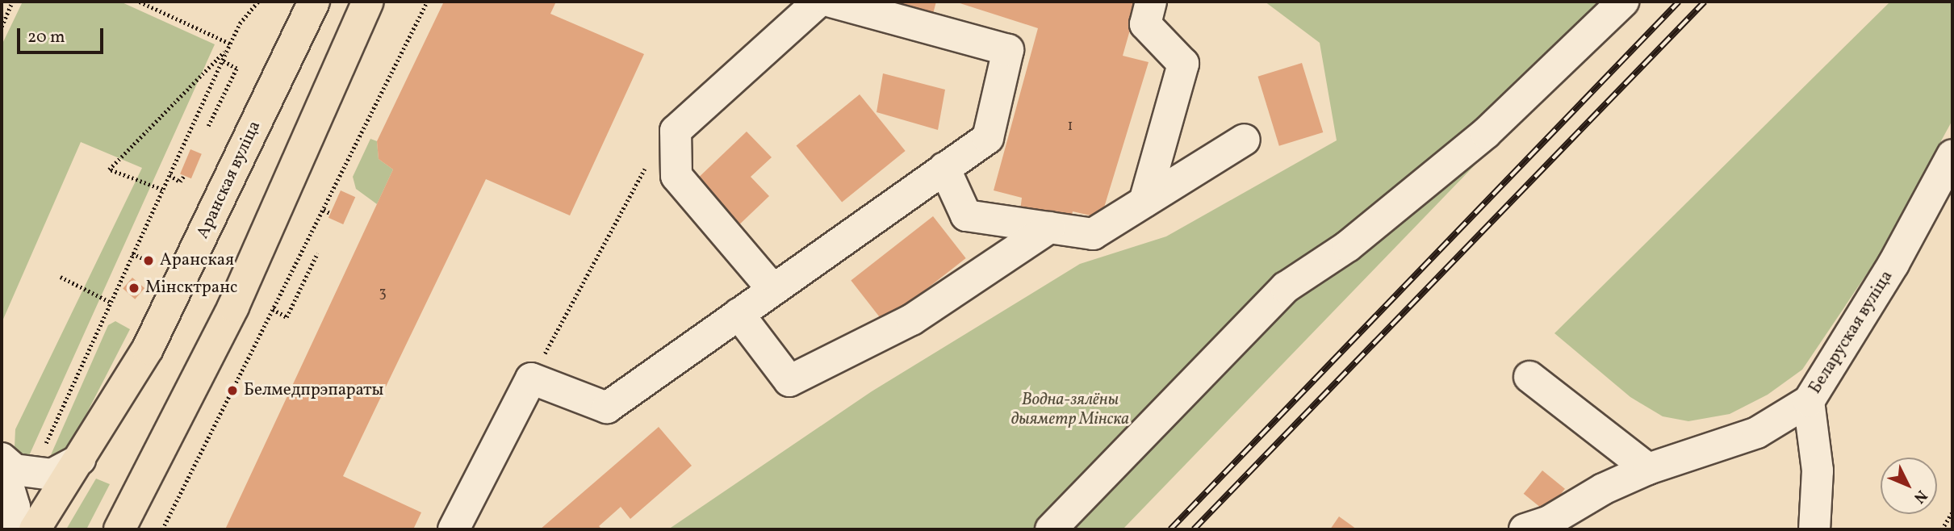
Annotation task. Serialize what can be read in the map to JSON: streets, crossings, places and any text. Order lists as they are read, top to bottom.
{
  "streets": {
    "main road": ["Аранская вуліца"],
    "street": ["Беларуская вуліца"]
  },
  "parks": ["Водна-зялёны дыяметр Мінска"],
  "places": ["Аранская", "Мінсктранс", "Белмедпрэпараты"],
  "house_numbers": ["1", "3"],
  "scale_bar": "20 m",
  "north": "bottom right"
}
